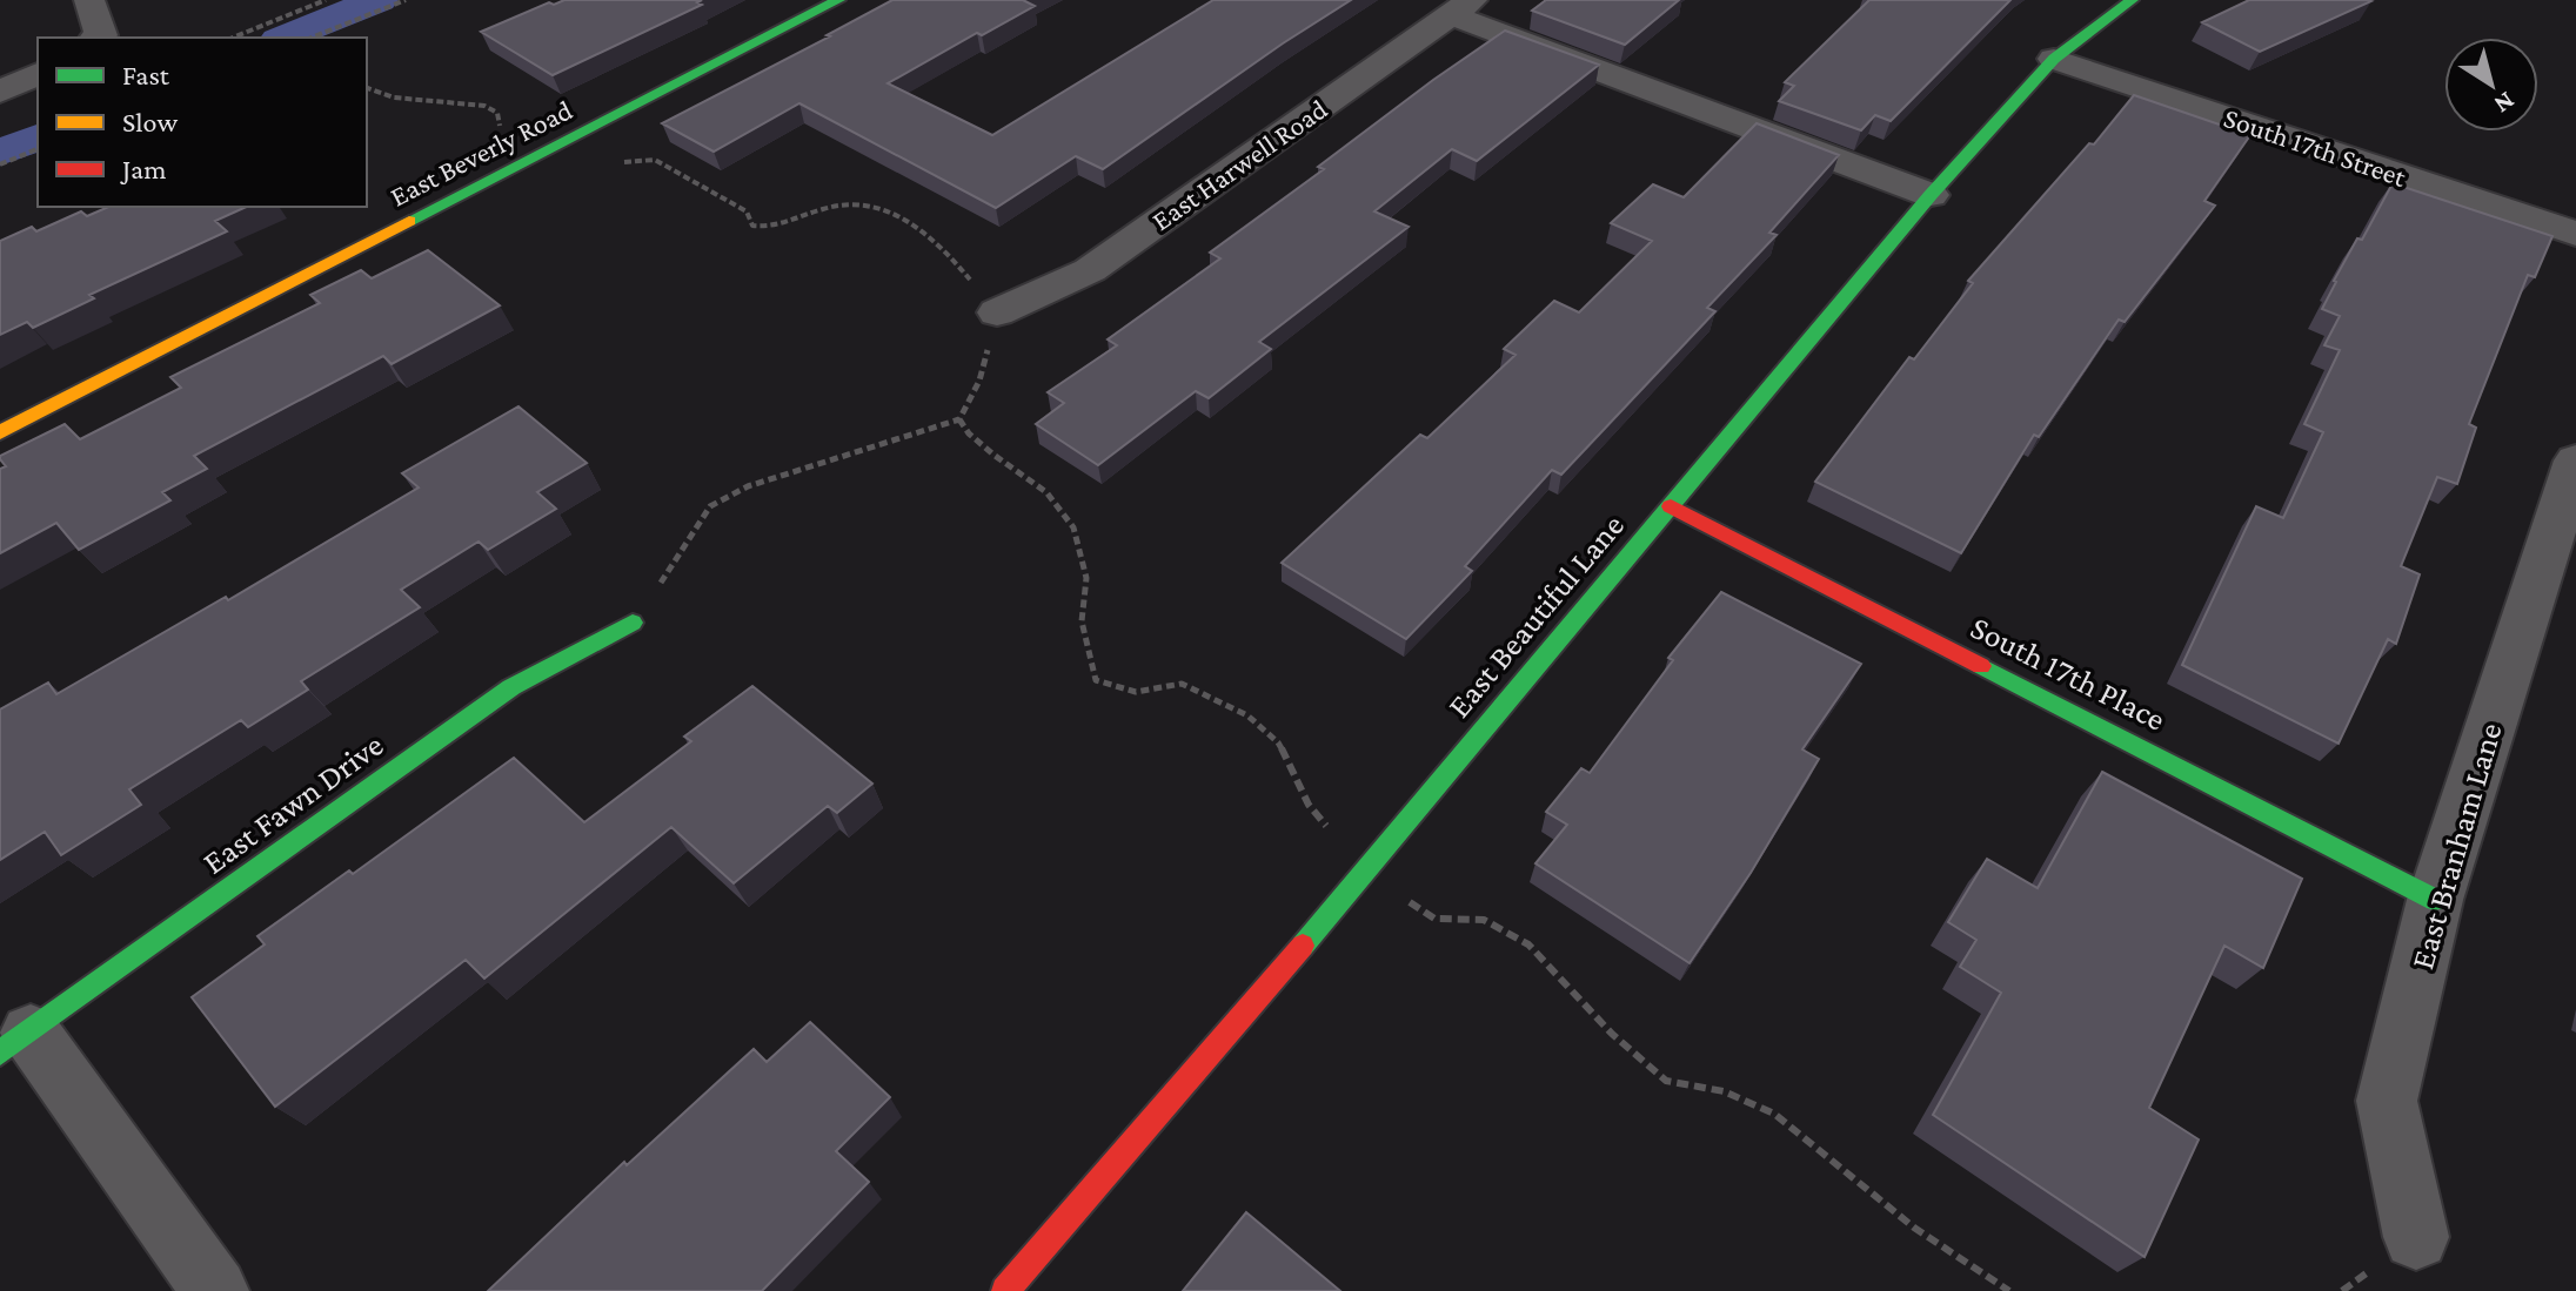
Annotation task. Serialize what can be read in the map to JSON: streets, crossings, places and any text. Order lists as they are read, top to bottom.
{
  "streets": {
    "street": [
      "South 17th Street",
      "East Beverly Road",
      "East Harwell Road",
      "East Beautiful Lane",
      "South 17th Place",
      "East Fawn Drive",
      "East Branham Lane"
    ]
  },
  "crossings": [
    ["South 17th Street", "East Beautiful Lane"],
    ["East Beautiful Lane", "South 17th Place"],
    ["South 17th Place", "East Branham Lane"]
  ],
  "legend": ["Fast", "Slow", "Jam"],
  "north": "bottom right"
}
